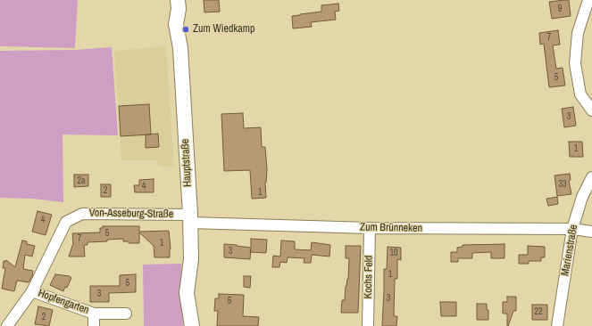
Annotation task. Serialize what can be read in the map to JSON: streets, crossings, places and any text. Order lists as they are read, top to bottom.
{
  "streets": {
    "main road": ["Hauptstraße"],
    "street": [
      "Von-Asseburg-Straße",
      "Zum Brünneken",
      "Marienstraße",
      "Kochs Feld",
      "Hopfengarten"
    ]
  },
  "crossings": [
    ["Hauptstraße", "Von-Asseburg-Straße"],
    ["Hauptstraße", "Zum Brünneken"],
    ["Von-Asseburg-Straße", "Zum Brünneken"],
    ["Von-Asseburg-Straße", "Hopfengarten"],
    ["Zum Brünneken", "Marienstraße"],
    ["Zum Brünneken", "Kochs Feld"]
  ],
  "places": ["Zum Wiedkamp"],
  "house_numbers": [
    "9",
    "7",
    "5",
    "3",
    "1",
    "2a",
    "33",
    "4",
    "2",
    "1",
    "4",
    "5",
    "7",
    "1",
    "3",
    "10",
    "1",
    "5",
    "3",
    "3",
    "5",
    "22",
    "2"
  ]
}
